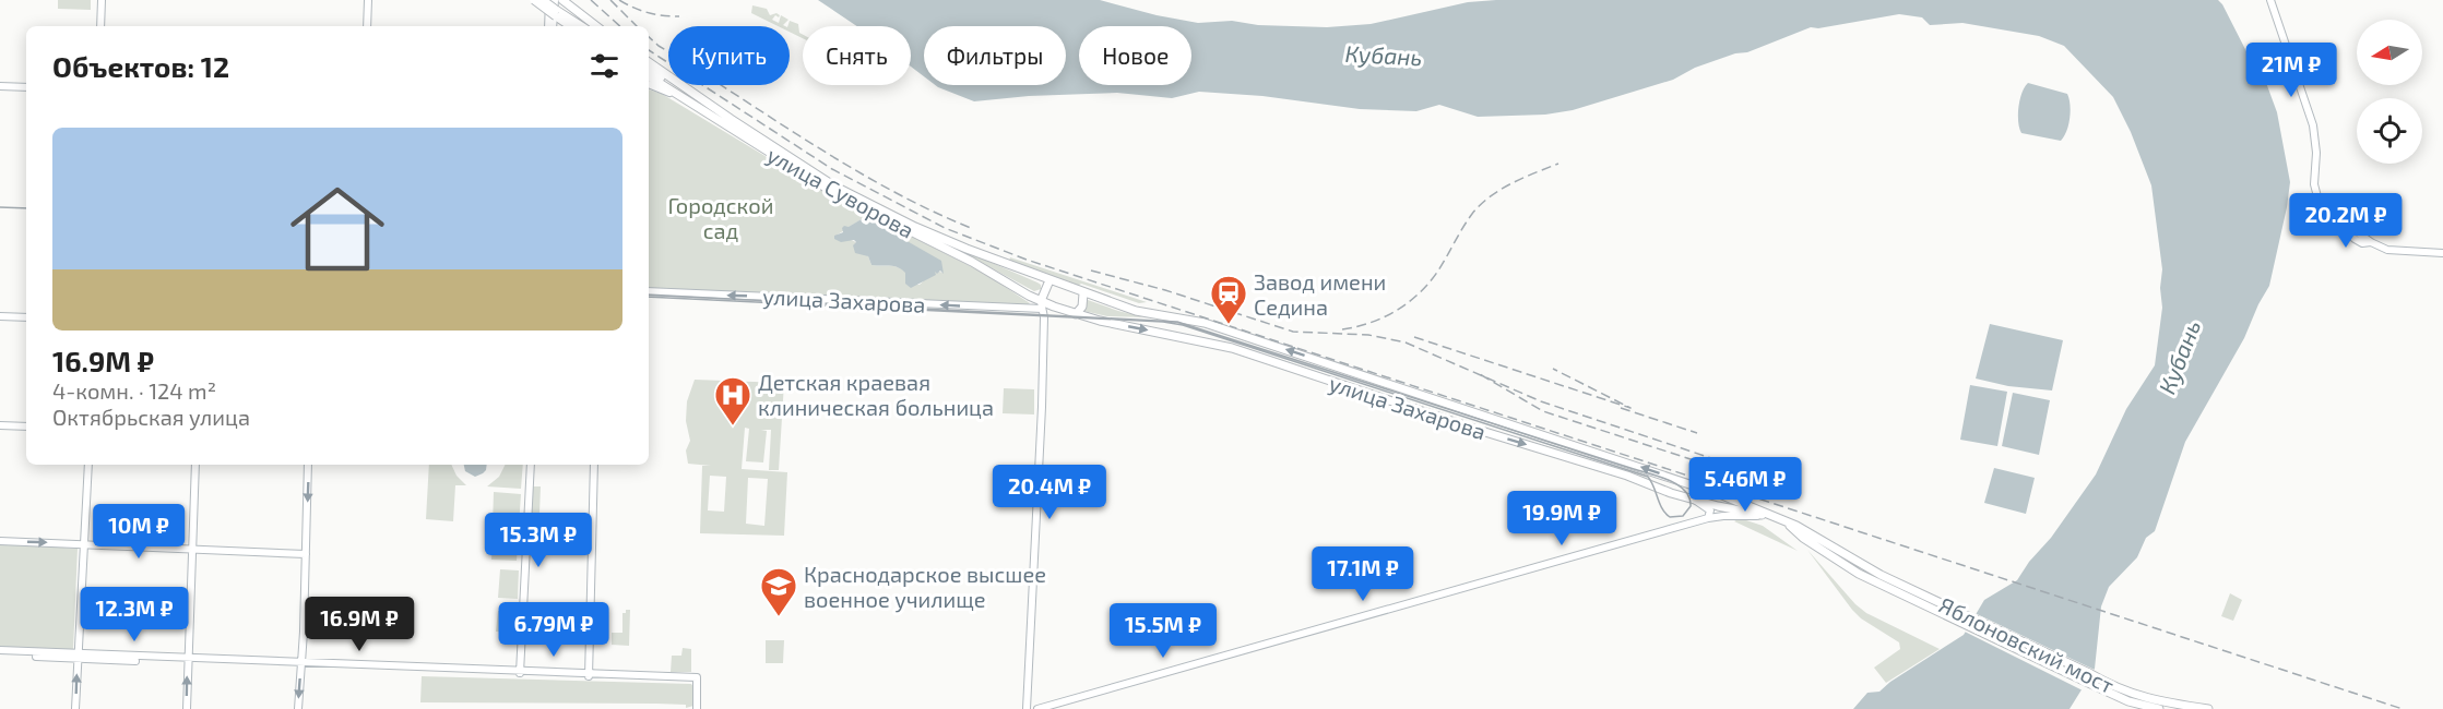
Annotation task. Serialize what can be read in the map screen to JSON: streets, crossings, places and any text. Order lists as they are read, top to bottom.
{
  "streets": {
    "main road": ["улица Суворова", "улица Захарова", "Яблоновский мост"]
  },
  "crossings": [
    ["улица Суворова", "улица Захарова"],
    ["улица Захарова", "Яблоновский мост"]
  ],
  "water": ["Кубань"],
  "parks": ["Городской сад"],
  "places": {
    "station": ["Завод имени Седина"],
    "hospital": ["Детская краевая клиническая больница"],
    "school or university": ["Краснодарское высшее военное училище"]
  },
  "north": "left",
  "page": {
    "chip": [
      "Купить",
      "Снять",
      "Фильтры",
      "Новое"
    ],
    "heading": "Объектов: 12",
    "price": [
      "21M ₽",
      "20.2M ₽",
      "5.46M ₽",
      "20.4M ₽",
      "19.9M ₽",
      "10M ₽",
      "15.3M ₽",
      "17.1M ₽",
      "12.3M ₽",
      "16.9M ₽",
      "6.79M ₽",
      "15.5M ₽"
    ],
    "list": [
      {
        "name": "16.9M ₽",
        "note": "4-комн. · 124 m² · Октябрьская улица"
      }
    ]
  }
}
